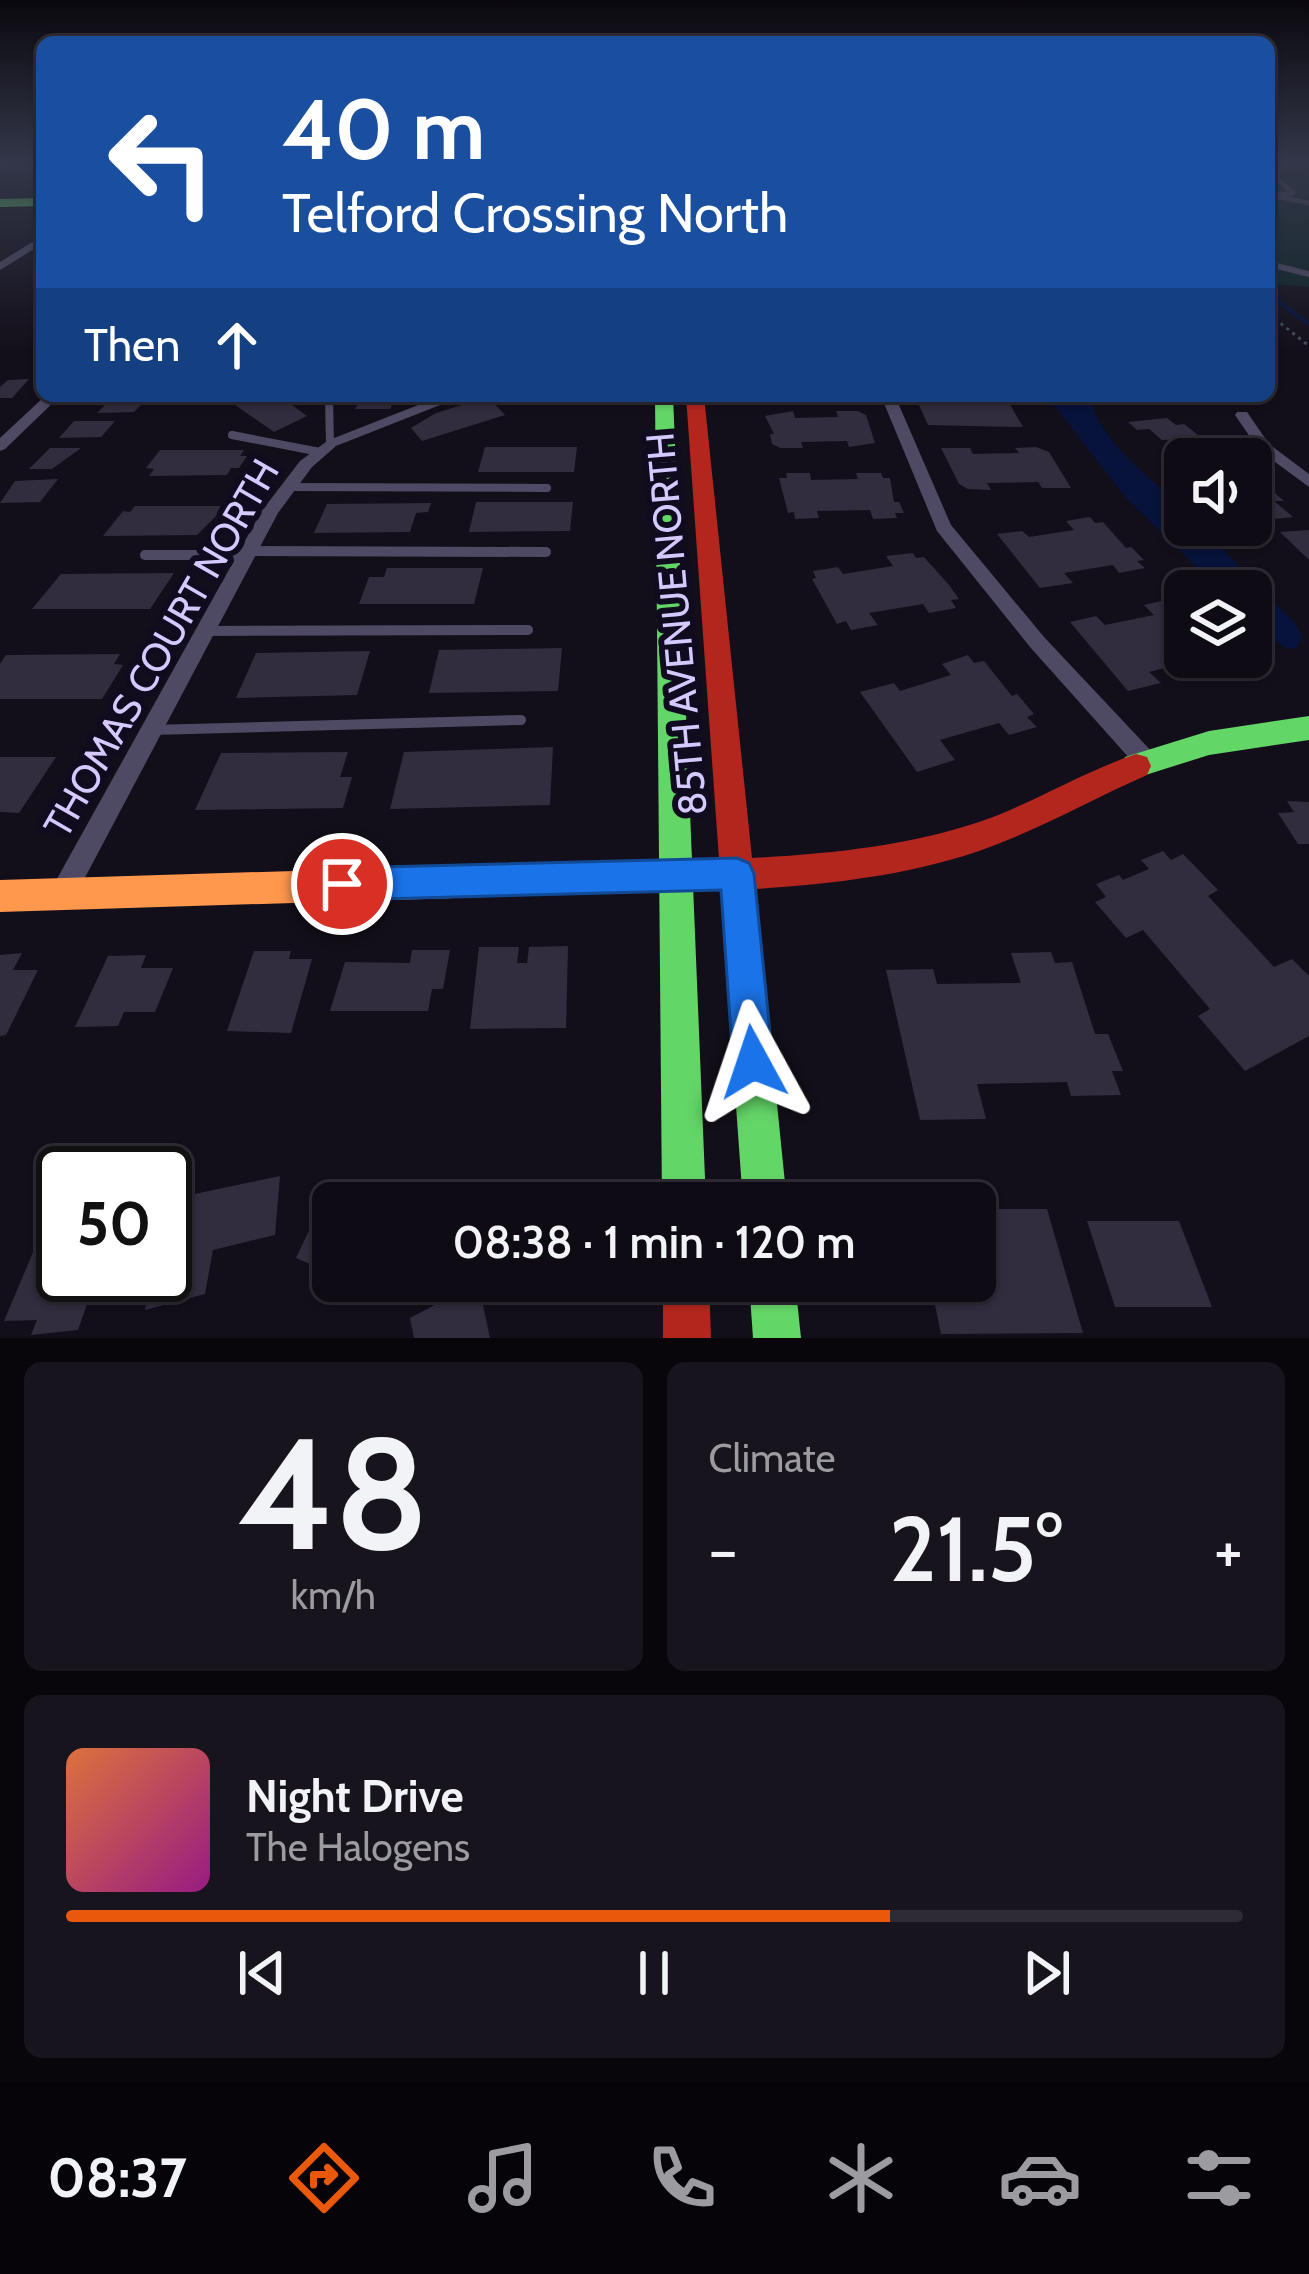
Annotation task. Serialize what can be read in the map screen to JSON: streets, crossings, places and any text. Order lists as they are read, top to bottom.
{
  "streets": {
    "main road": ["85TH AVENUE NORTH"],
    "street": ["THOMAS COURT NORTH"]
  },
  "page": {
    "turn": ["40 m", "Telford Crossing North"],
    "then": "Then",
    "limit": "50",
    "trip": "08:38 · 1 min · 120 m",
    "tile": [
      ["48", "km/h"],
      "Climate"
    ],
    "heat": ["−", "21.5°", "+"],
    "song": ["Night Drive", "The Halogens"],
    "tabs": "08:37"
  }
}
